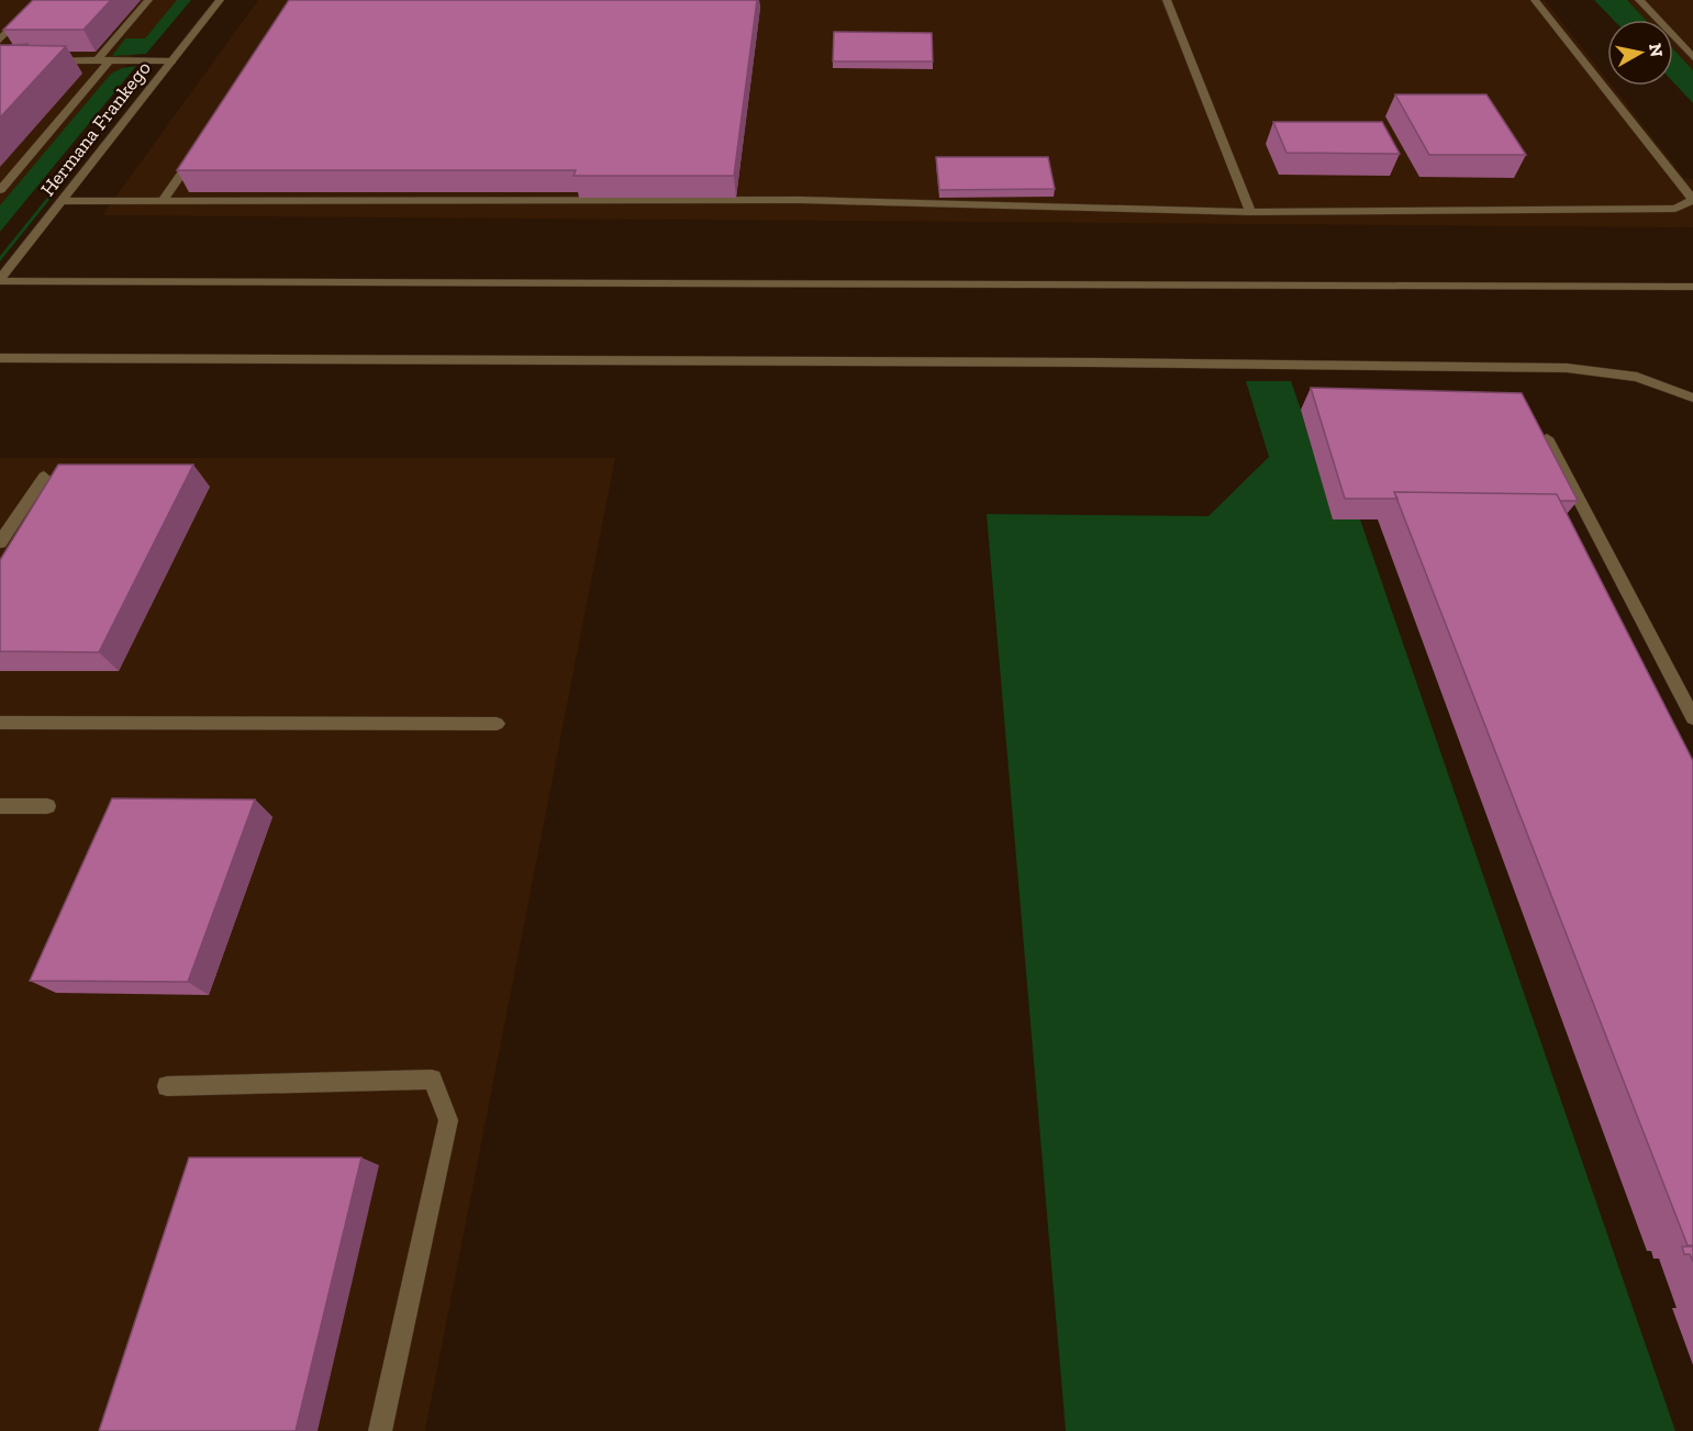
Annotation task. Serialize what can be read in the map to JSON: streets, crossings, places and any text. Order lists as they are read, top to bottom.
{
  "streets": {
    "street": ["Hermana Frankego"]
  },
  "north": "right"
}
